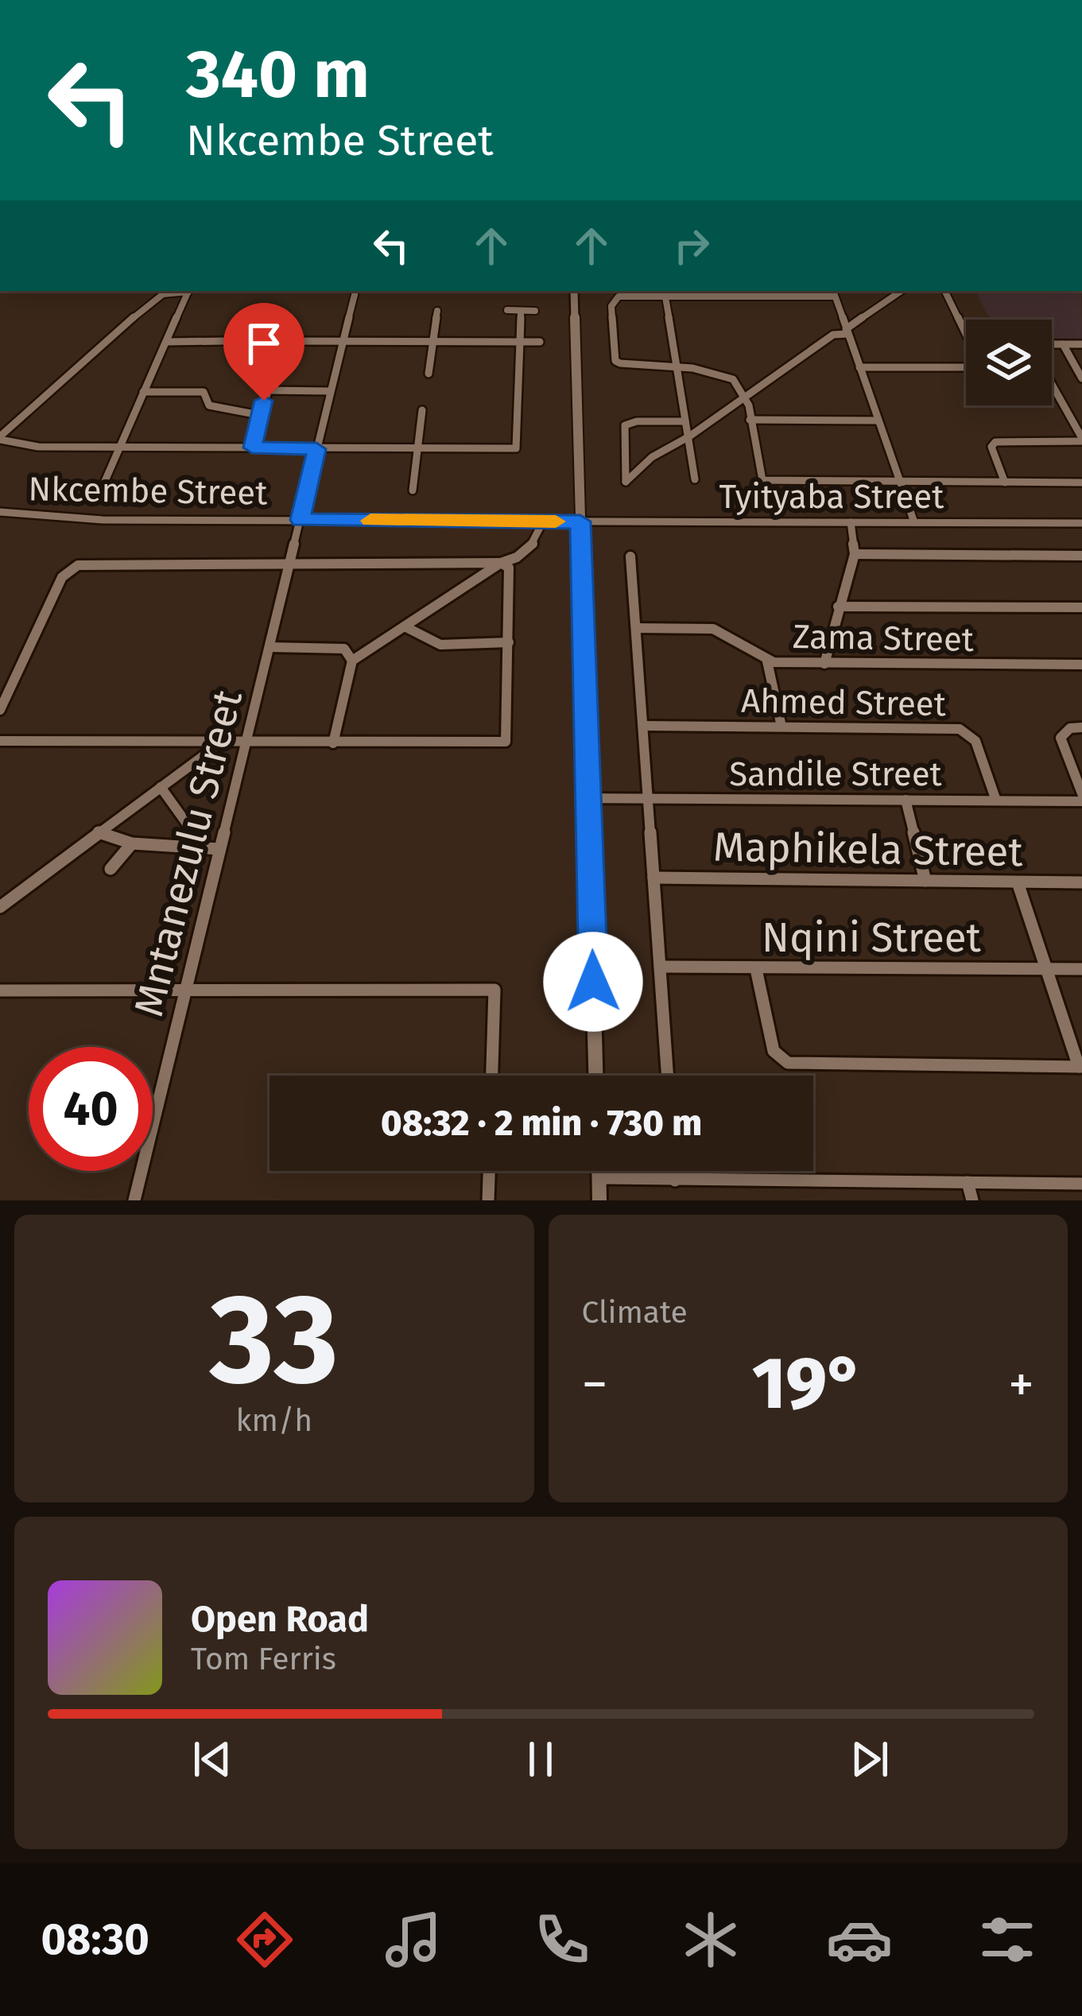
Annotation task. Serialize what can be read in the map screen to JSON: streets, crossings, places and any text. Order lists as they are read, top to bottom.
{
  "streets": {
    "street": [
      "Nkcembe Street",
      "Tyityaba Street",
      "Zama Street",
      "Ahmed Street",
      "Sandile Street",
      "Maphikela Street",
      "Mntanezulu Street",
      "Nqini Street"
    ]
  },
  "crossings": [
    ["Nkcembe Street", "Tyityaba Street"],
    ["Nkcembe Street", "Mntanezulu Street"],
    ["Ahmed Street", "Sandile Street"]
  ],
  "page": {
    "turn": ["340 m", "Nkcembe Street"],
    "limit": "40",
    "trip": "08:32 · 2 min · 730 m",
    "tile": [
      ["33", "km/h"],
      "Climate"
    ],
    "heat": ["−", "19°", "+"],
    "song": ["Open Road", "Tom Ferris"],
    "tabs": "08:30"
  }
}
